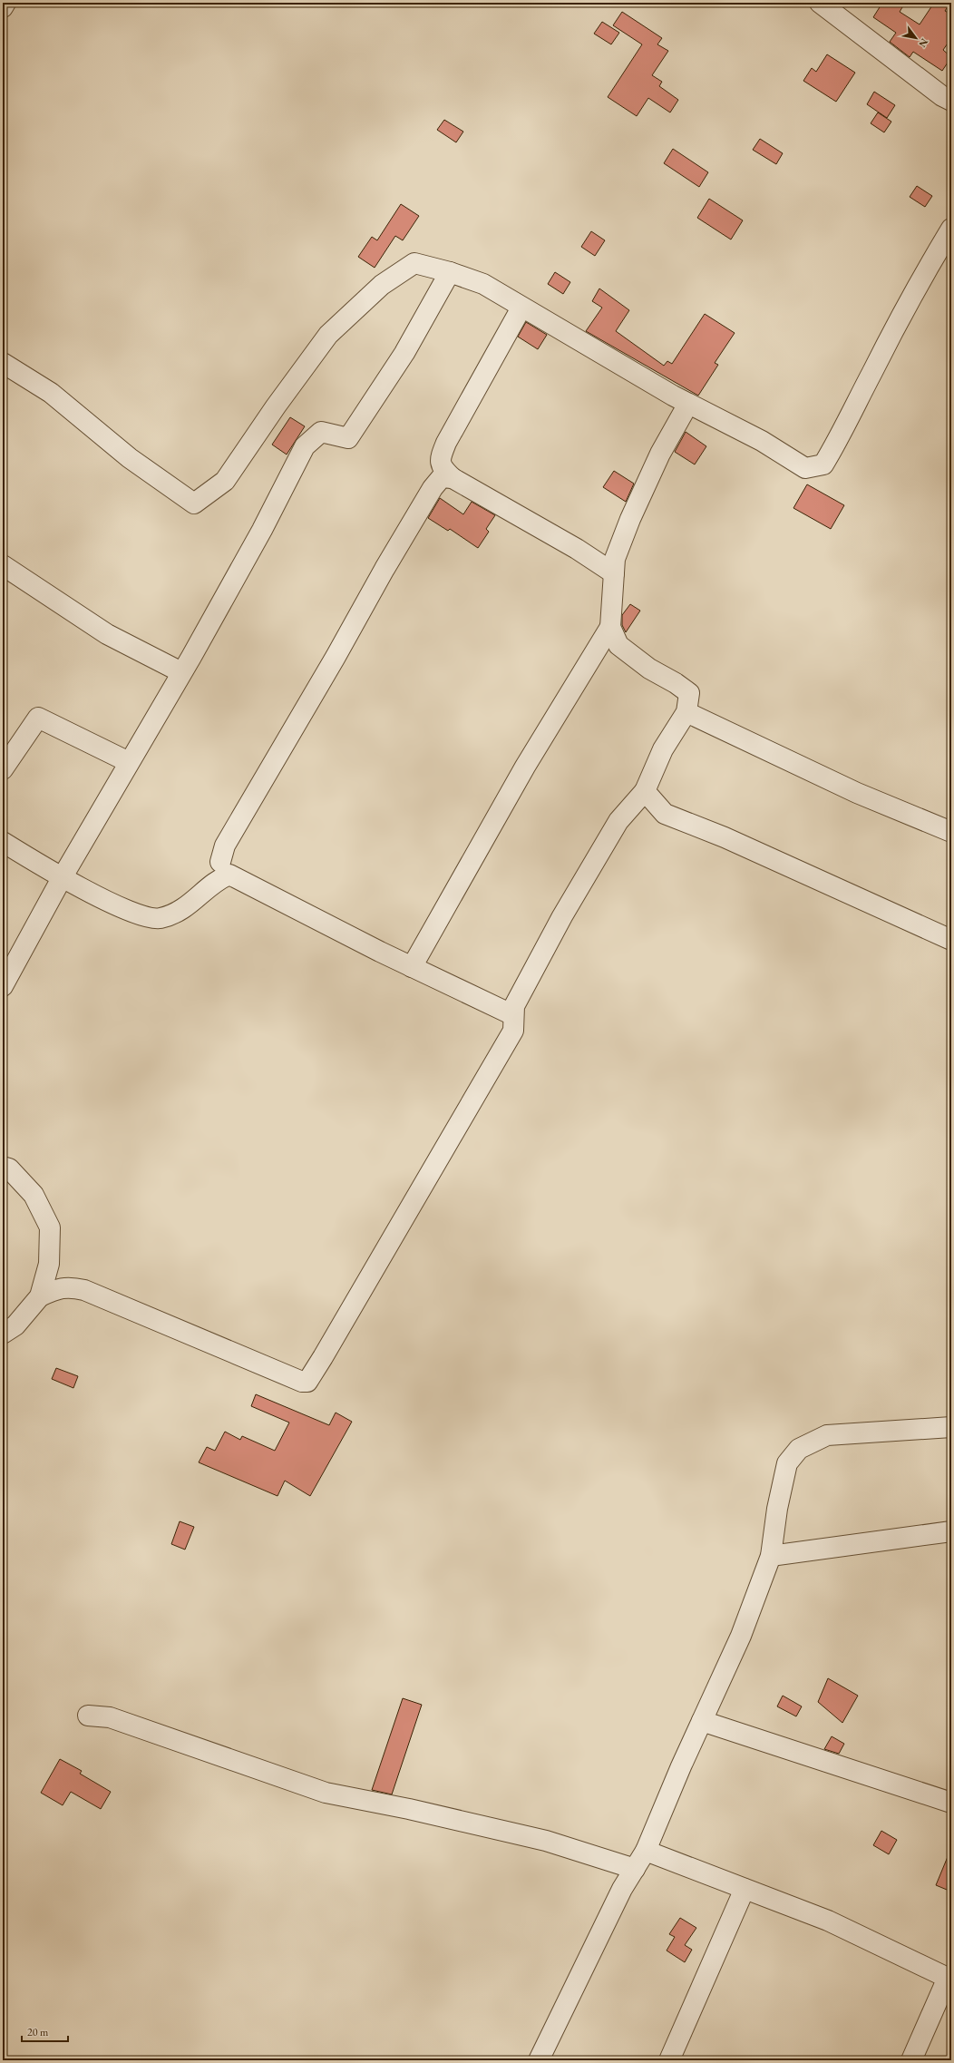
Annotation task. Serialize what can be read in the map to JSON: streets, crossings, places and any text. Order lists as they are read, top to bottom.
{
  "scale_bar": "20 m",
  "north": "bottom right"
}
